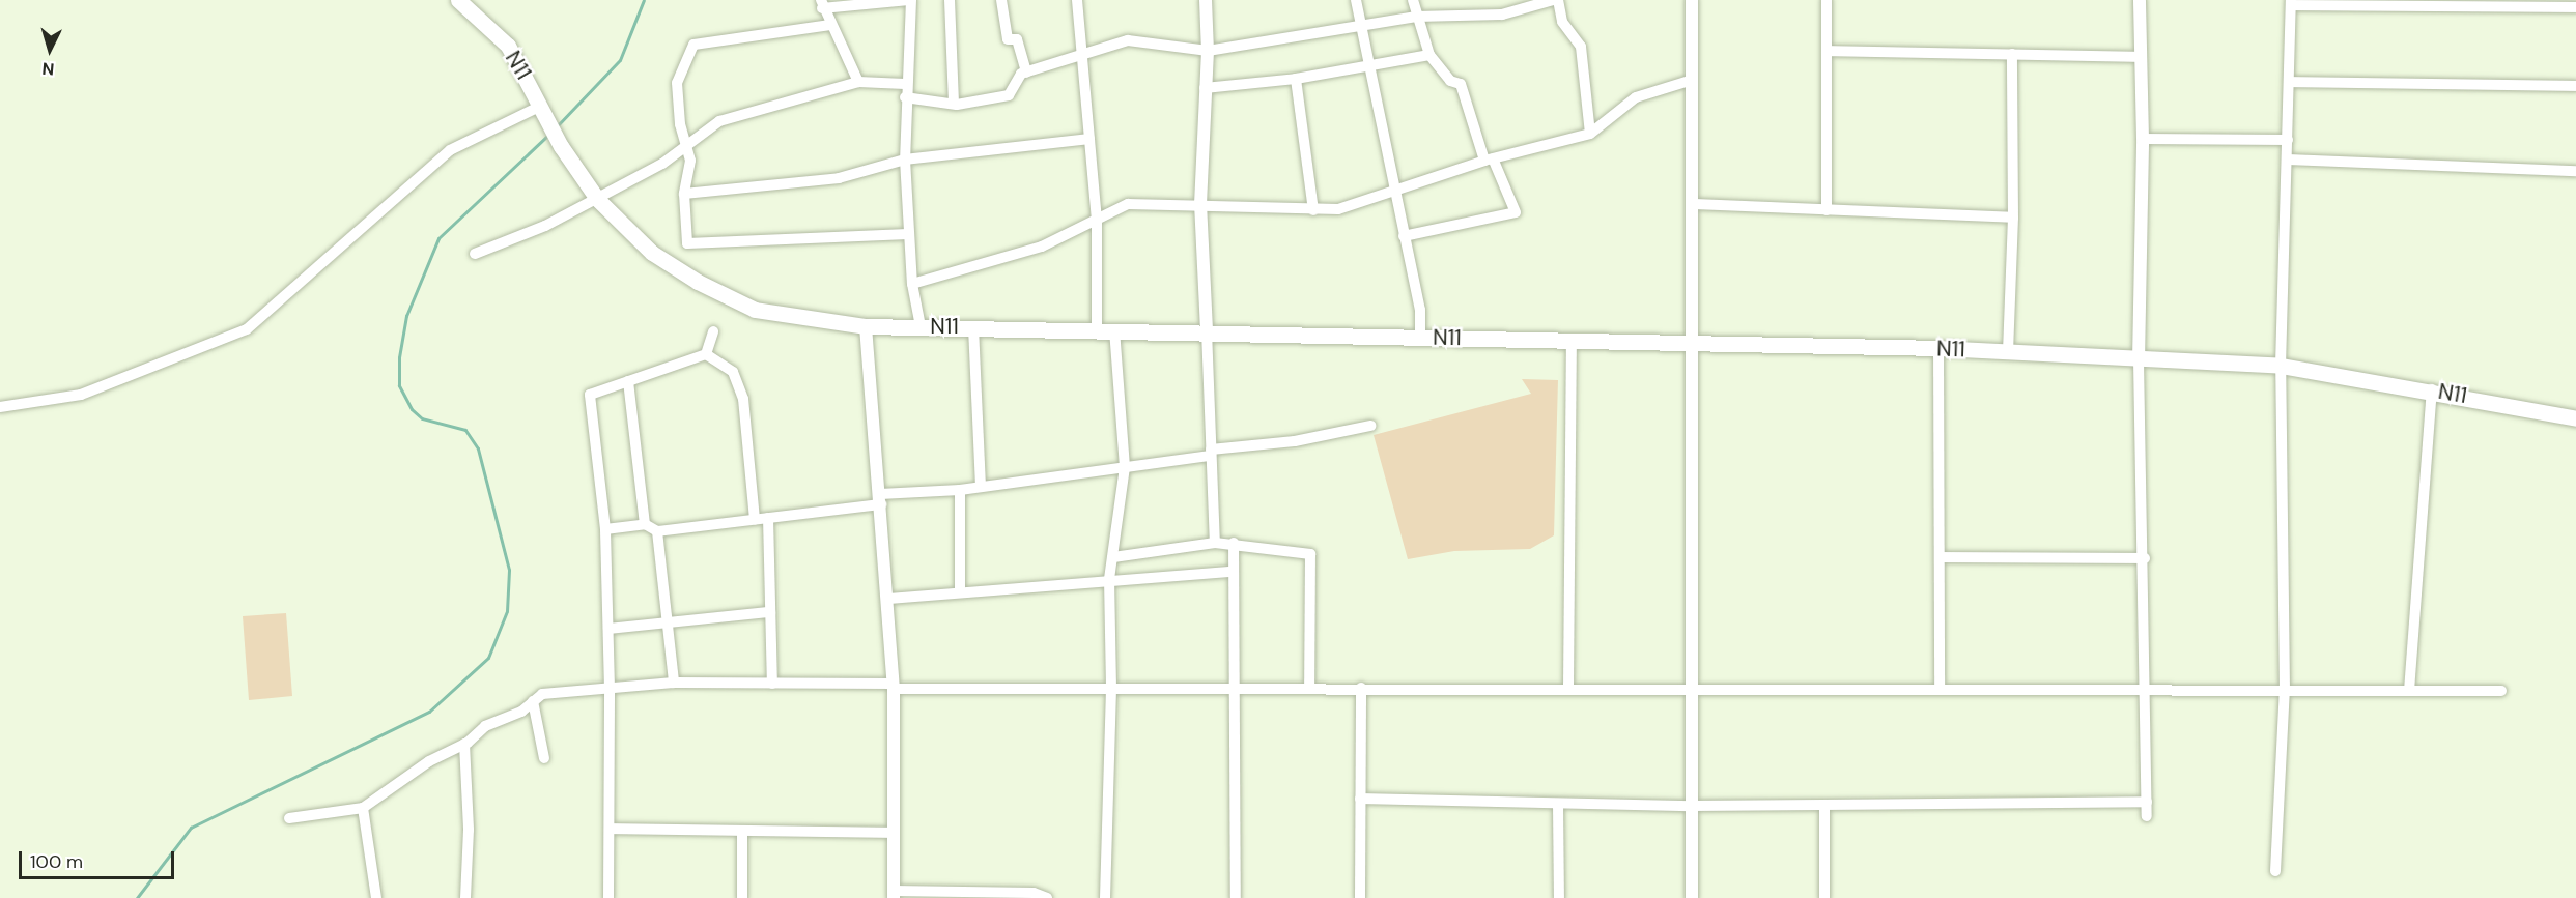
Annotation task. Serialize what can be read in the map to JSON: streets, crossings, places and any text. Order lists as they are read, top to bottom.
{
  "streets": {
    "main road": ["N11"]
  },
  "scale_bar": "100 m",
  "north": "bottom"
}
